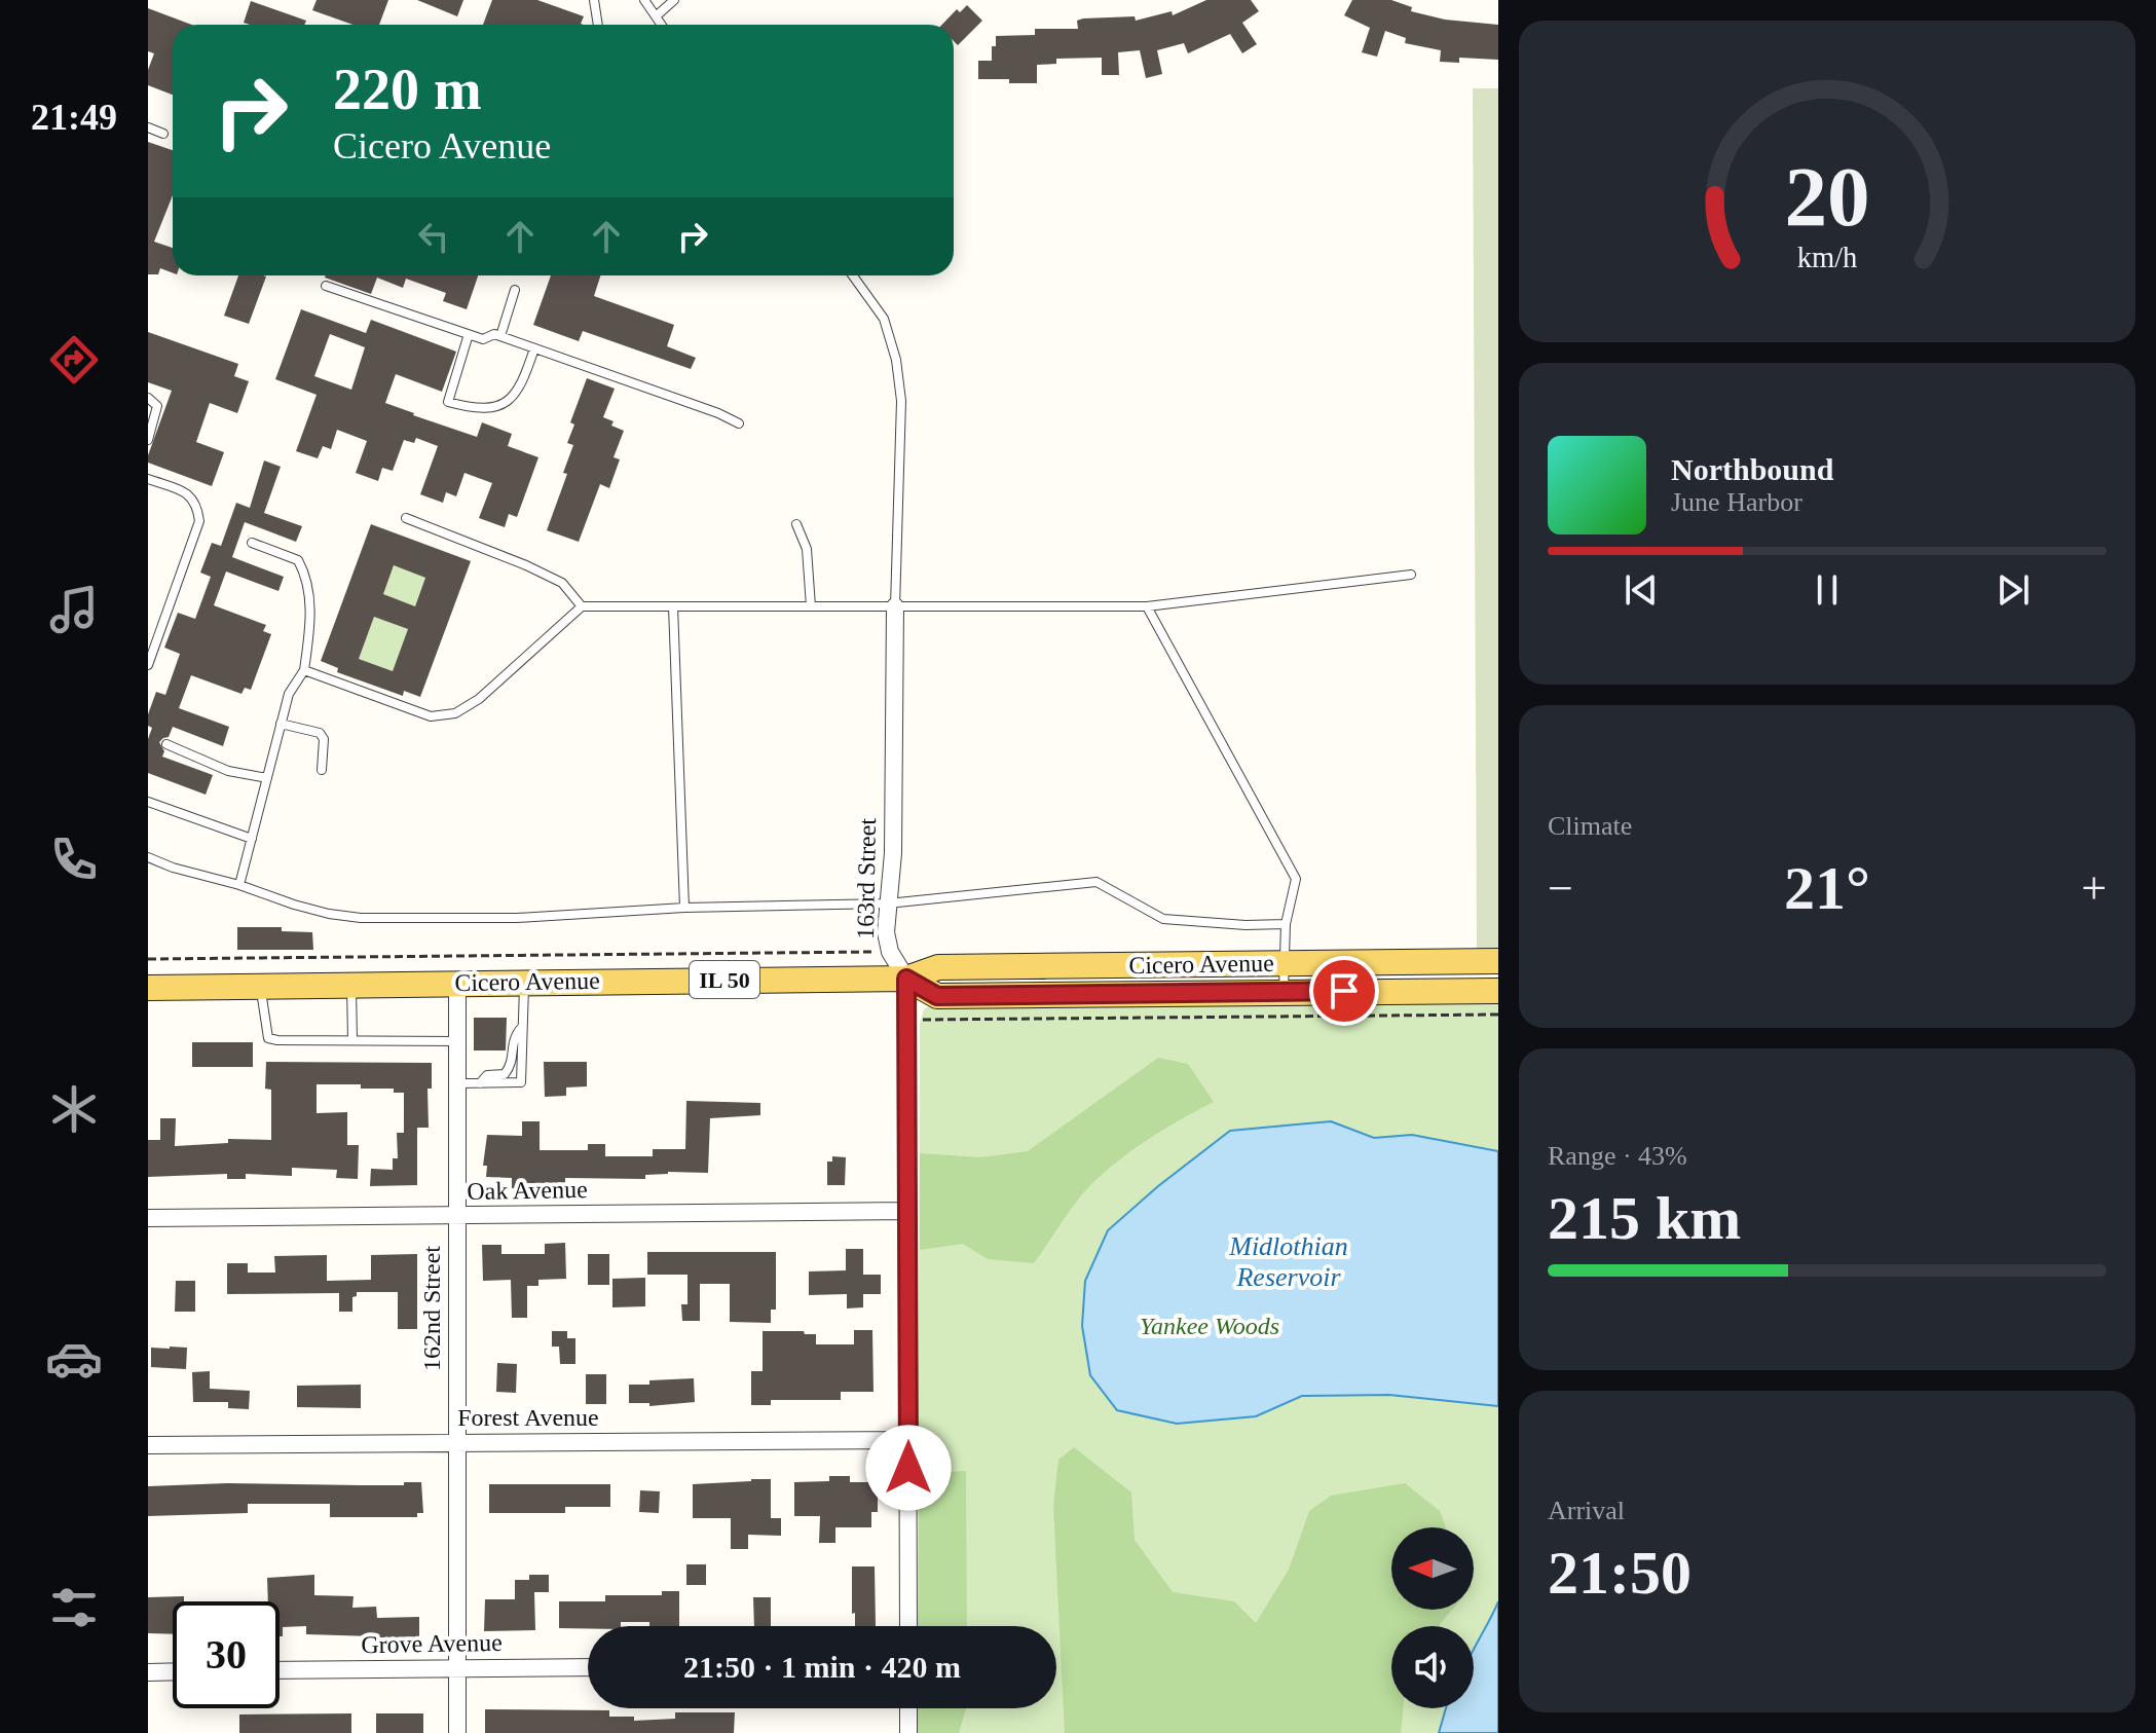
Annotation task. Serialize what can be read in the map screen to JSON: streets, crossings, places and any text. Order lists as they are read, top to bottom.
{
  "streets": {
    "main road": ["Cicero Avenue", "IL 50"],
    "street": [
      "163rd Street",
      "Oak Avenue",
      "162nd Street",
      "Forest Avenue",
      "Grove Avenue"
    ]
  },
  "crossings": [
    ["163rd Street", "Cicero Avenue"],
    ["Cicero Avenue", "162nd Street"],
    ["Oak Avenue", "162nd Street"],
    ["162nd Street", "Forest Avenue"],
    ["162nd Street", "Grove Avenue"]
  ],
  "water": ["Midlothian Reservoir"],
  "parks": ["Yankee Woods"],
  "north": "left",
  "page": {
    "tabs": "21:49",
    "turn": ["220 m", "Cicero Avenue"],
    "song": ["Northbound", "June Harbor"],
    "tile": [
      "Climate",
      ["Range · 43%", "215 km"],
      ["Arrival", "21:50"]
    ],
    "heat": ["−", "21°", "+"],
    "limit": "30",
    "trip": "21:50 · 1 min · 420 m",
    "gauge": ["20", "km/h"]
  }
}
